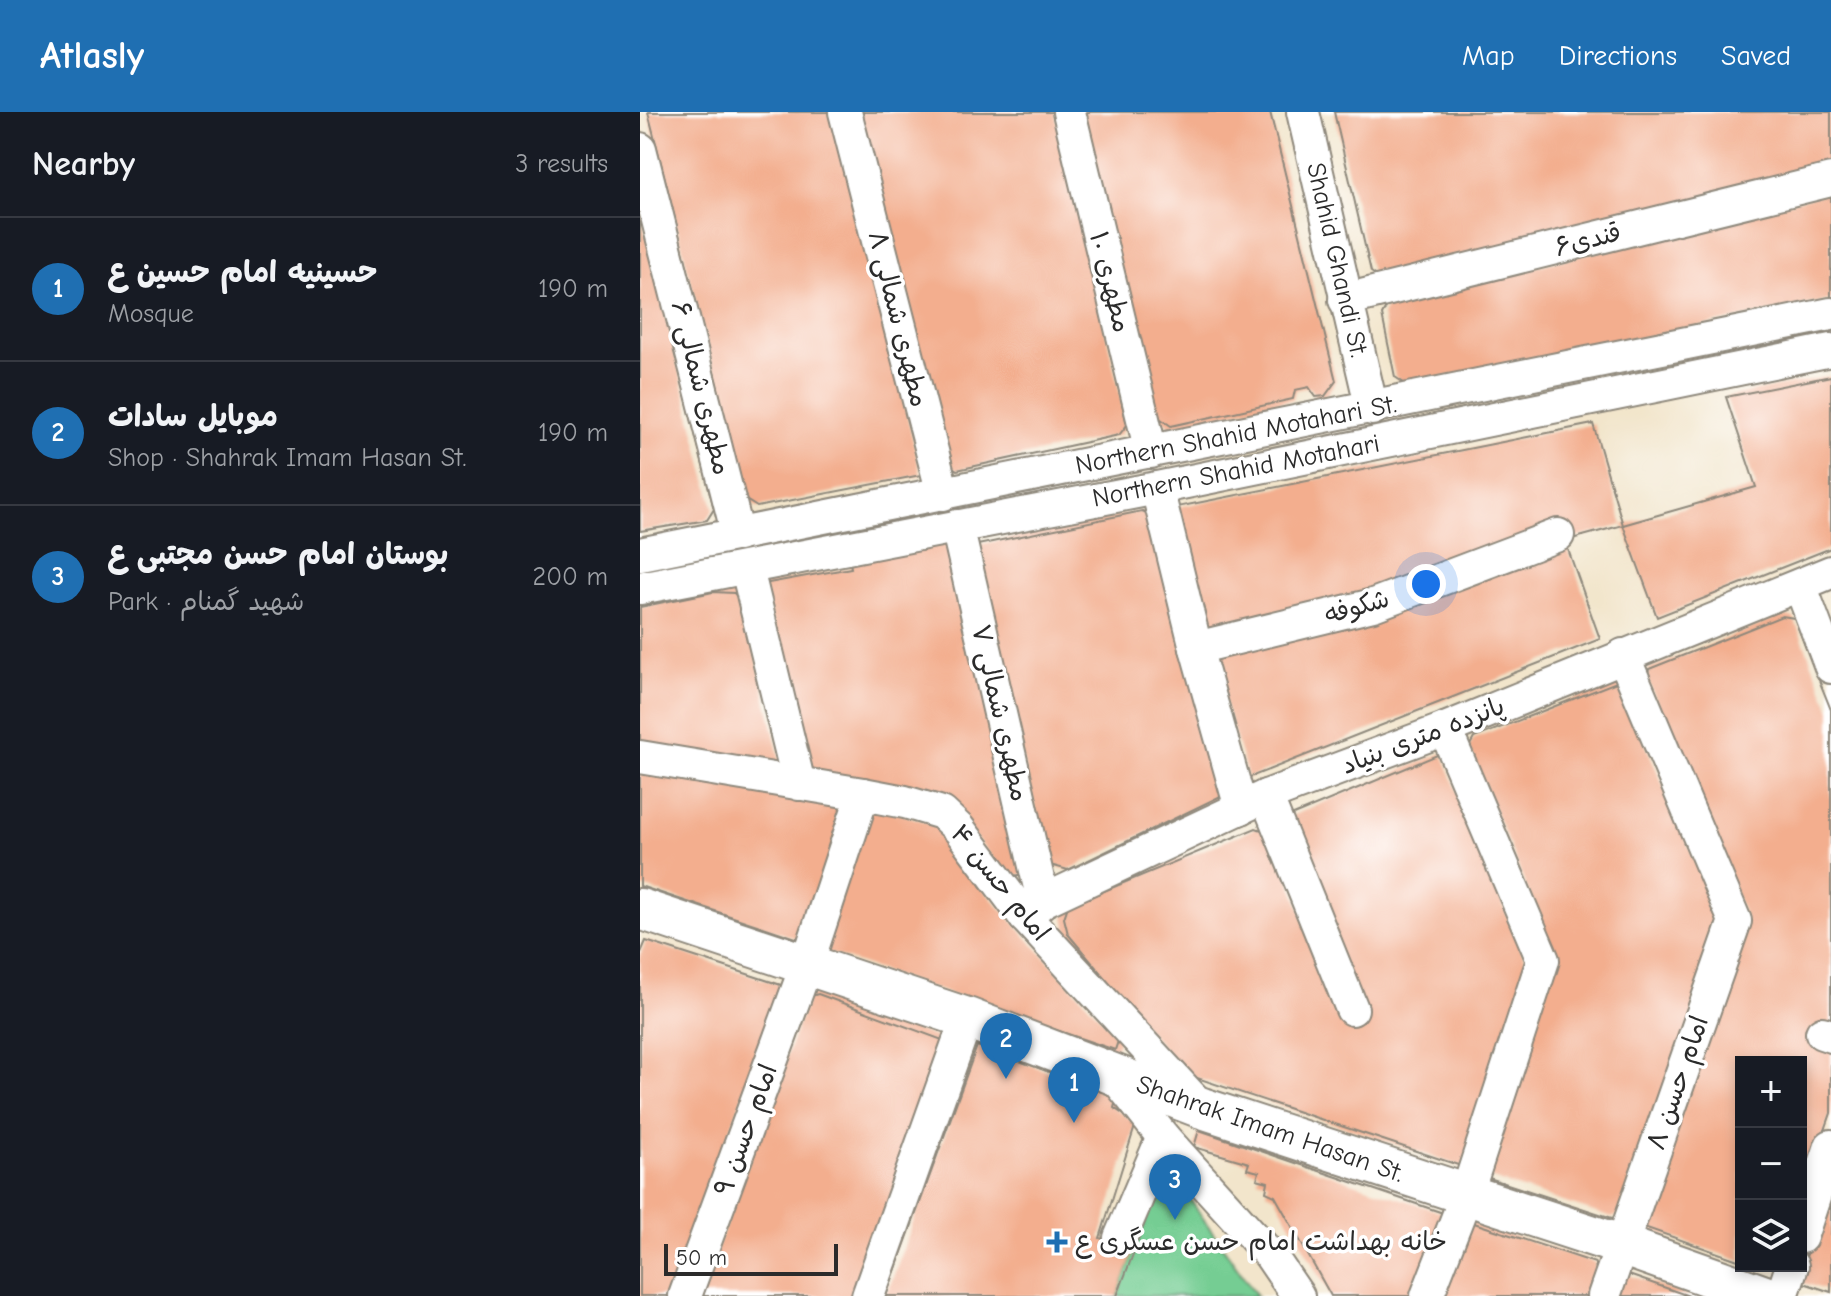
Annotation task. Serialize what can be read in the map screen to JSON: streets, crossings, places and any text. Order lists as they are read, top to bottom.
{
  "streets": {
    "main road": ["Shahrak Imam Hasan St."],
    "street": [
      "قندی۶",
      "Shahid Ghandi St.",
      "مطهری ۱۰",
      "مطهری شمالی ۸",
      "مطهری شمالی ۶",
      "Northern Shahid Motahari St.",
      "Northern Shahid Motahari",
      "شکوفه",
      "مطهری شمالی ۷",
      "پانزده متری بنیاد",
      "امام حسن ۴",
      "امام حسن ۸",
      "امام حسن ۹"
    ]
  },
  "crossings": [
    ["قندی۶", "Shahid Ghandi St."],
    ["Shahid Ghandi St.", "Northern Shahid Motahari St."],
    ["مطهری ۱۰", "Northern Shahid Motahari St."],
    ["مطهری شمالی ۸", "Northern Shahid Motahari St."],
    ["مطهری شمالی ۶", "Northern Shahid Motahari St."],
    ["Northern Shahid Motahari", "مطهری شمالی ۷"],
    ["مطهری شمالی ۷", "پانزده متری بنیاد"],
    ["مطهری شمالی ۷", "امام حسن ۴"],
    ["پانزده متری بنیاد", "امام حسن ۴"],
    ["پانزده متری بنیاد", "امام حسن ۸"],
    ["امام حسن ۴", "Shahrak Imam Hasan St."],
    ["امام حسن ۴", "امام حسن ۹"],
    ["امام حسن ۸", "Shahrak Imam Hasan St."],
    ["Shahrak Imam Hasan St.", "امام حسن ۹"]
  ],
  "places": {
    "health": ["خانه بهداشت امام حسن عسگری ع"]
  },
  "scale_bar": "50 m",
  "page": {
    "header": "Atlasly",
    "nav": ["Map", "Directions", "Saved"],
    "heading": ["Nearby", "3 results"],
    "list": [
      {
        "mark": "1",
        "name": "حسینیه امام حسین ع",
        "note": "Mosque",
        "value": "190 m"
      },
      {
        "mark": "2",
        "name": "موبایل سادات",
        "note": "Shop · Shahrak Imam Hasan St.",
        "value": "190 m"
      },
      {
        "mark": "3",
        "name": "بوستان امام حسن مجتبی ع",
        "note": "Park · شهید گمنام",
        "value": "200 m"
      }
    ],
    "pins": ["2", "1", "3"],
    "map_buttons": ["+", "−"],
    "scale": "50 m"
  }
}
